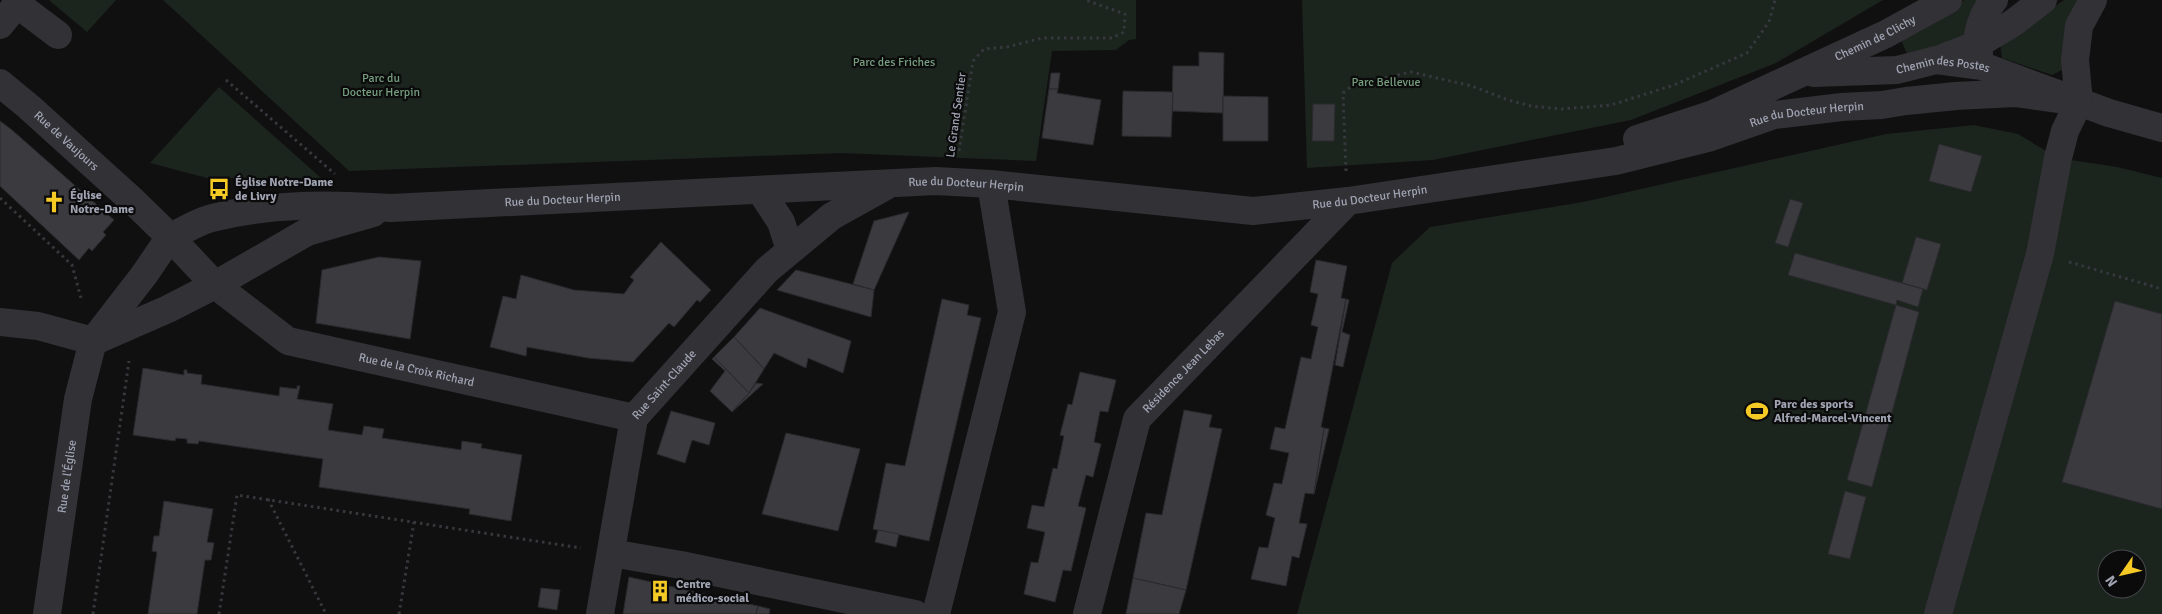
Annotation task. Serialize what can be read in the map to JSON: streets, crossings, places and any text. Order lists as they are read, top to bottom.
{
  "streets": {
    "street": [
      "Chemin de Clichy",
      "Chemin des Postes",
      "Rue du Docteur Herpin",
      "Rue de Vaujours",
      "Rue de la Croix Richard",
      "Résidence Jean Lebas",
      "Rue Saint-Claude",
      "Rue de l'Église"
    ],
    "path": ["Le Grand Sentier"]
  },
  "crossings": [
    ["Chemin de Clichy", "Chemin des Postes"],
    ["Chemin de Clichy", "Rue du Docteur Herpin"],
    ["Chemin des Postes", "Rue du Docteur Herpin"],
    ["Le Grand Sentier", "Rue du Docteur Herpin"],
    ["Rue du Docteur Herpin", "Rue de Vaujours"],
    ["Rue du Docteur Herpin", "Rue de la Croix Richard"],
    ["Rue du Docteur Herpin", "Résidence Jean Lebas"],
    ["Rue du Docteur Herpin", "Rue Saint-Claude"],
    ["Rue du Docteur Herpin", "Rue de l'Église"],
    ["Rue de Vaujours", "Rue de la Croix Richard"],
    ["Rue de la Croix Richard", "Rue Saint-Claude"]
  ],
  "parks": ["Parc des Friches", "Parc du Docteur Herpin", "Parc Bellevue"],
  "places": {
    "bus stop": ["Église Notre-Dame de Livry"],
    "church": ["Église Notre-Dame"],
    "sports": ["Parc des sports Alfred-Marcel-Vincent"],
    "building": ["Centre médico-social"]
  },
  "north": "bottom left"
}
